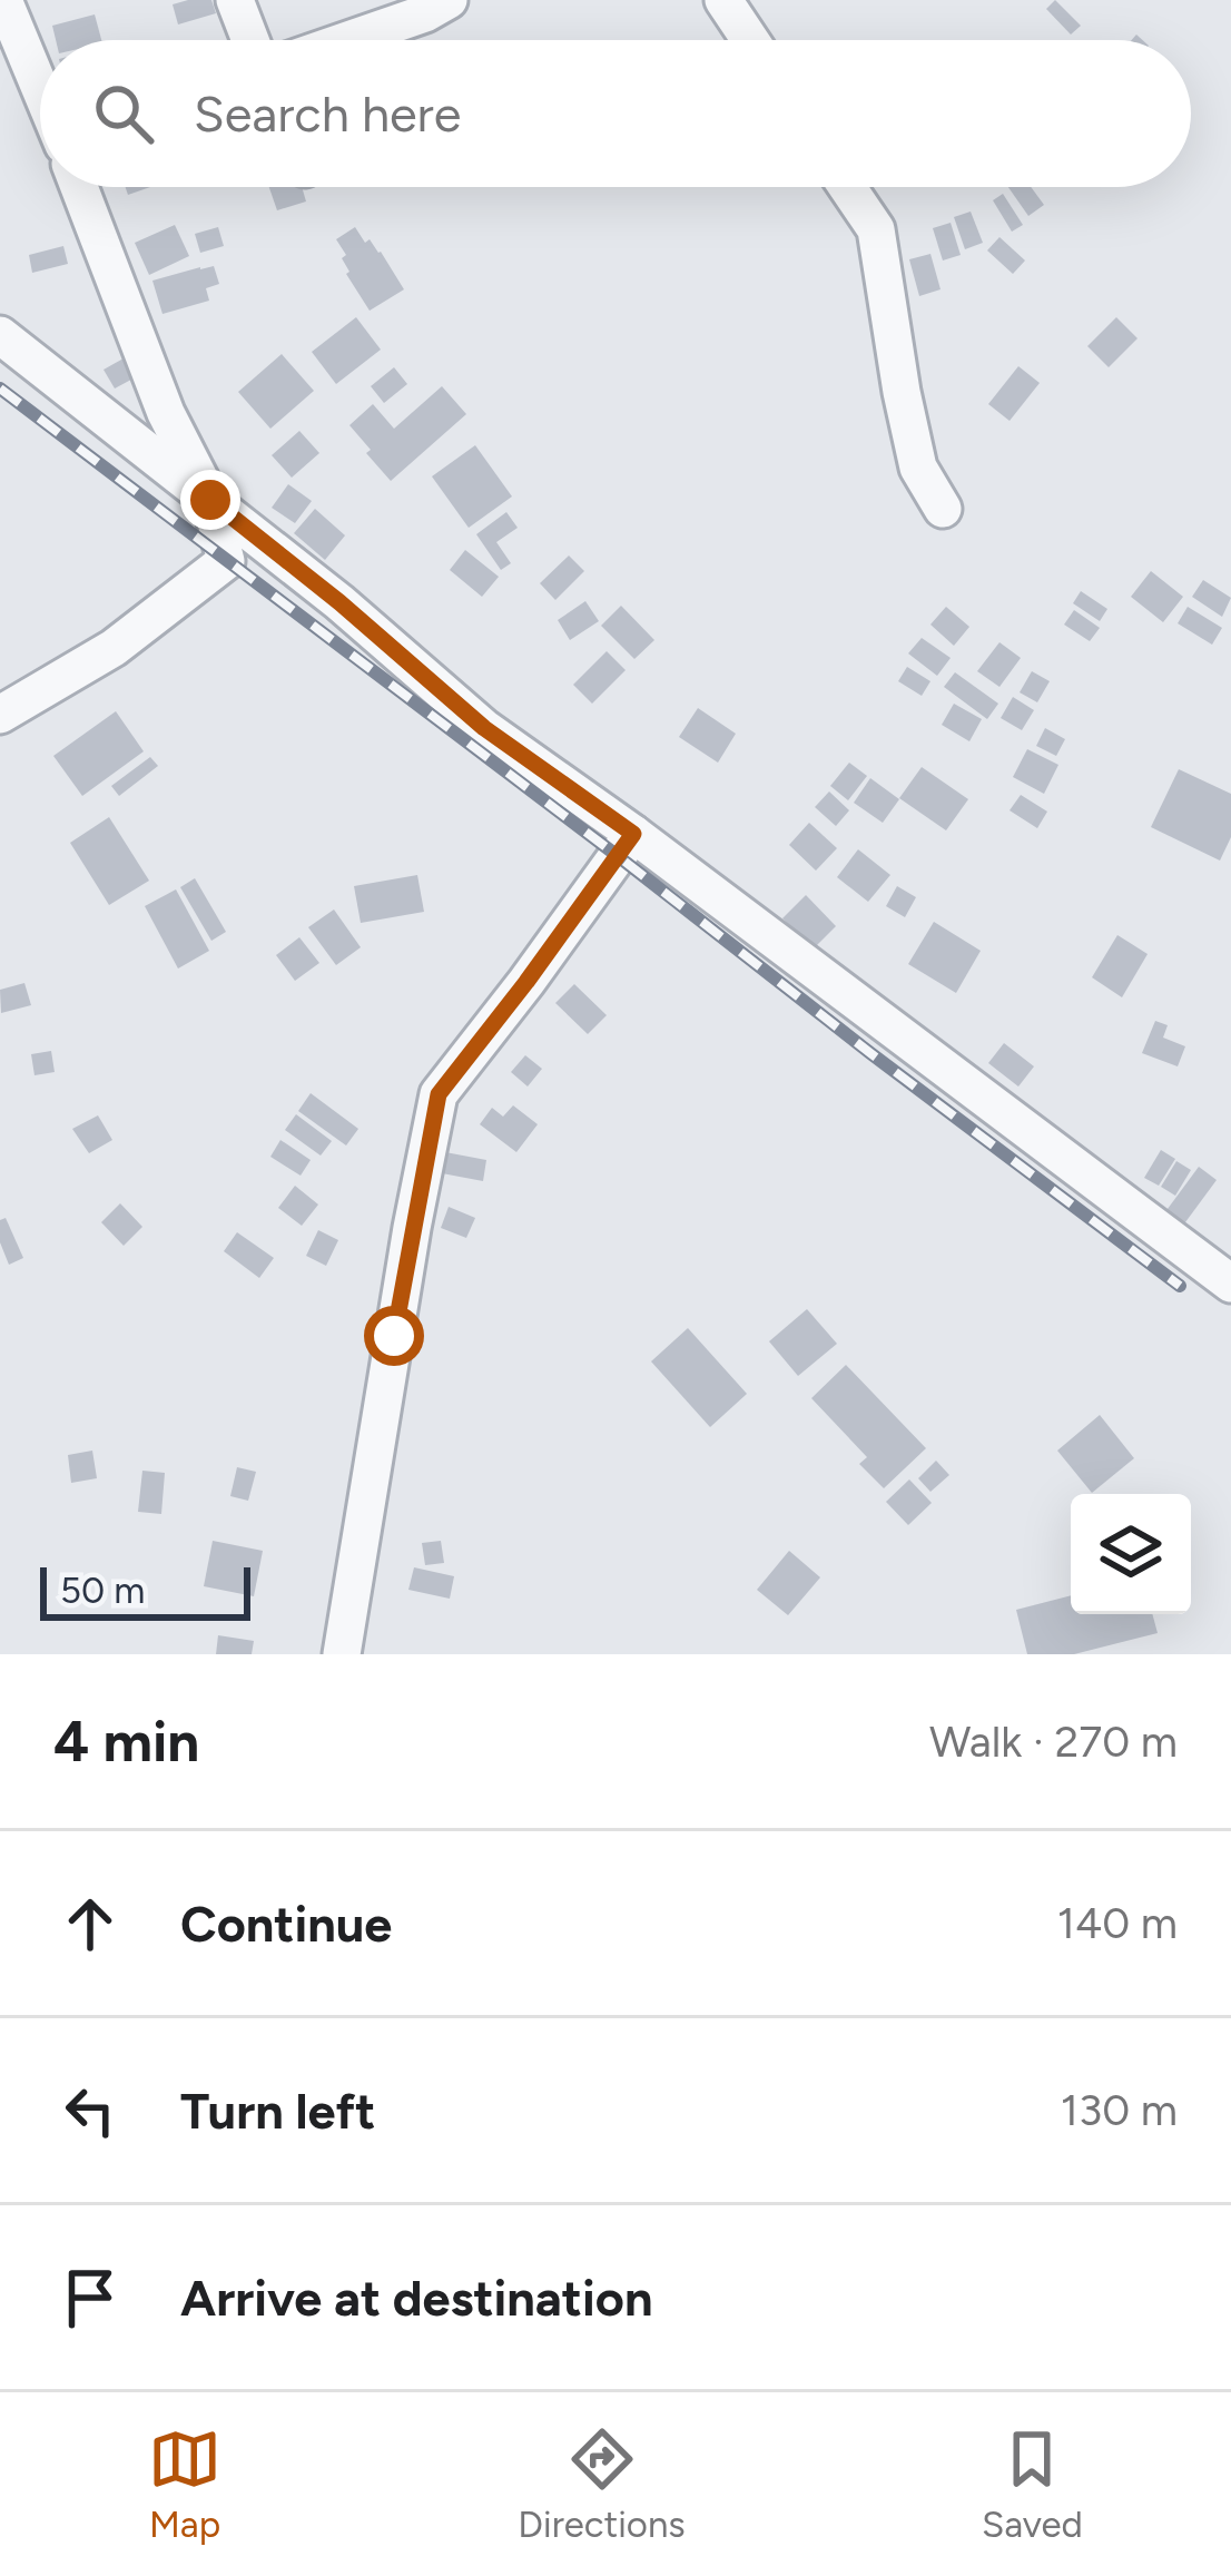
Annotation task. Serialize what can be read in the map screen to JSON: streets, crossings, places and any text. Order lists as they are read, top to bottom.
{
  "scale_bar": "50 m",
  "page": {
    "search": "Search here",
    "scale": "50 m",
    "heading": ["4 min", "Walk · 270 m"],
    "list": [
      ["Continue", "140 m"],
      ["Turn left", "130 m"],
      "Arrive at destination"
    ],
    "nav": ["Map", "Directions", "Saved"]
  }
}
